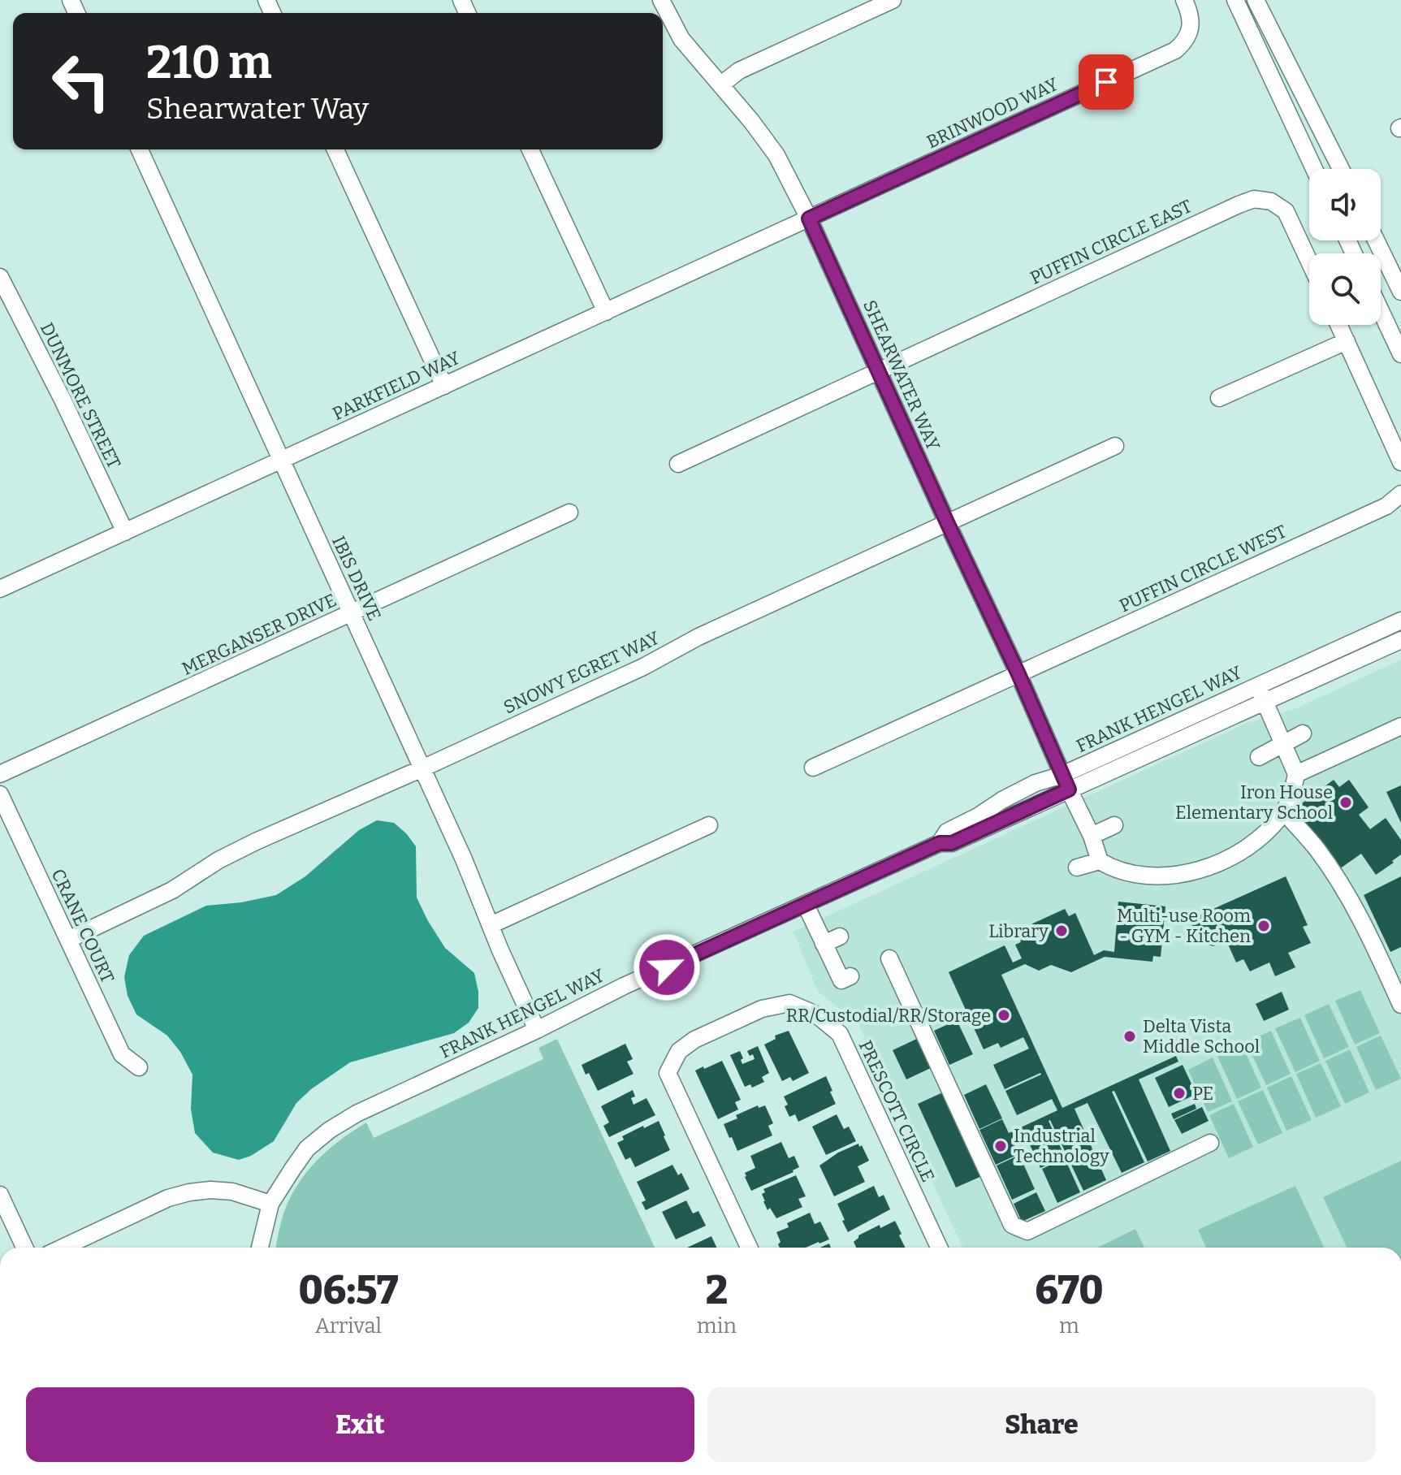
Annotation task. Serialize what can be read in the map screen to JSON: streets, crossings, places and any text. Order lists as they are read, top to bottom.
{
  "streets": {
    "street": [
      "BRINWOOD WAY",
      "PUFFIN CIRCLE EAST",
      "SHEARWATER WAY",
      "PARKFIELD WAY",
      "DUNMORE STREET",
      "PUFFIN CIRCLE WEST",
      "IBIS DRIVE",
      "MERGANSER DRIVE",
      "SNOWY EGRET WAY",
      "FRANK HENGEL WAY",
      "CRANE COURT",
      "PRESCOTT CIRCLE"
    ]
  },
  "crossings": [
    ["BRINWOOD WAY", "SHEARWATER WAY"],
    ["BRINWOOD WAY", "PARKFIELD WAY"],
    ["PUFFIN CIRCLE EAST", "SHEARWATER WAY"],
    ["SHEARWATER WAY", "PARKFIELD WAY"],
    ["SHEARWATER WAY", "PUFFIN CIRCLE WEST"],
    ["SHEARWATER WAY", "SNOWY EGRET WAY"],
    ["SHEARWATER WAY", "FRANK HENGEL WAY"],
    ["PARKFIELD WAY", "DUNMORE STREET"],
    ["PARKFIELD WAY", "IBIS DRIVE"],
    ["IBIS DRIVE", "MERGANSER DRIVE"],
    ["IBIS DRIVE", "SNOWY EGRET WAY"],
    ["IBIS DRIVE", "FRANK HENGEL WAY"],
    ["SNOWY EGRET WAY", "CRANE COURT"]
  ],
  "places": [
    "Iron House Elementary School",
    "Multi-use Room - GYM - Kitchen",
    "Library",
    "RR/Custodial/RR/Storage",
    "Delta Vista Middle School",
    "PE",
    "Industrial Technology"
  ],
  "page": {
    "turn": ["210 m", "Shearwater Way"],
    "eta": [
      "06:57",
      "Arrival",
      "2",
      "min",
      "670",
      "m"
    ],
    "buttons": ["Exit", "Share"]
  }
}
